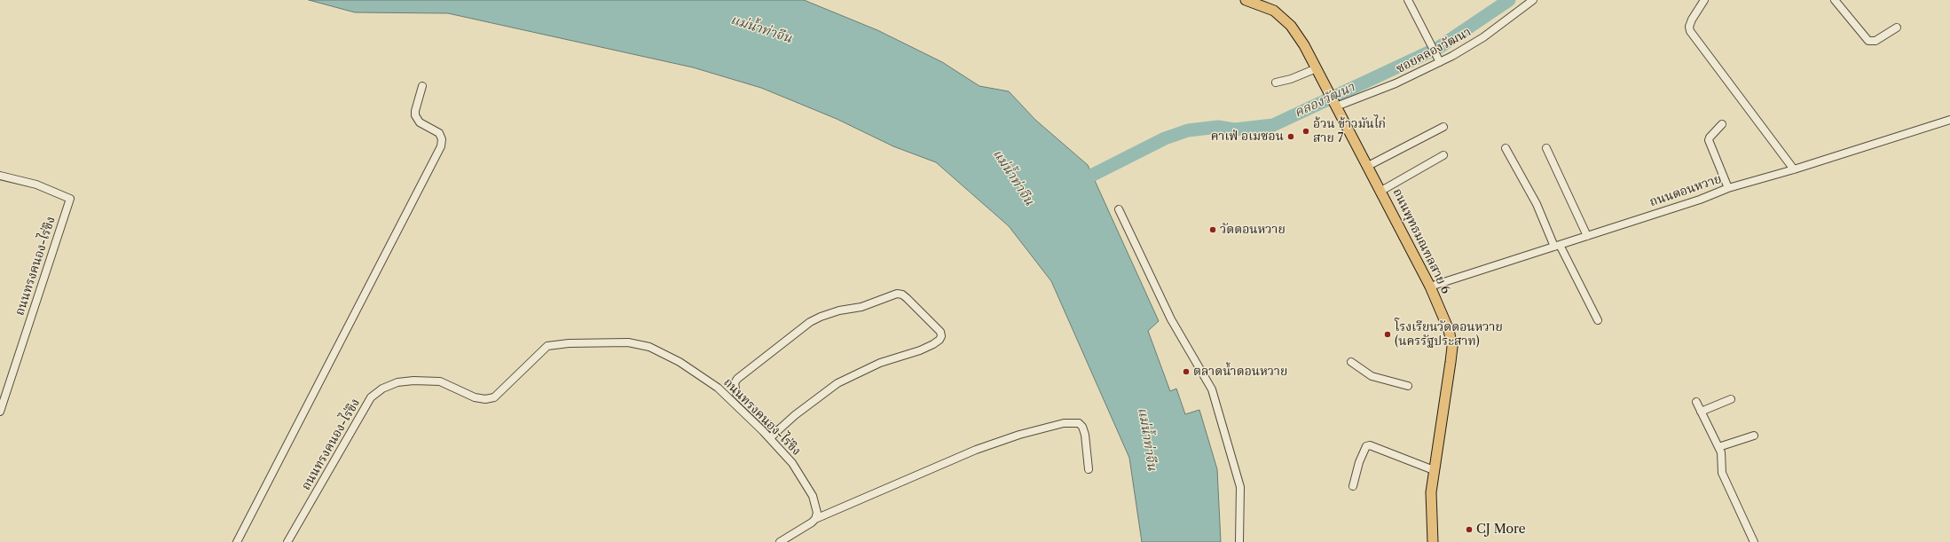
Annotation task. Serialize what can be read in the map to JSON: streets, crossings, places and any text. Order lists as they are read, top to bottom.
{
  "streets": {
    "main road": ["ถนนพุทธมณฑลสาย 6"],
    "street": ["ซอยคลองวัฒนา", "ถนนดอนหวาย", "ถนนทรงคนอง-ไร่ขิง"]
  },
  "crossings": [
    ["ซอยคลองวัฒนา", "ถนนพุทธมณฑลสาย 6"],
    ["ถนนดอนหวาย", "ถนนพุทธมณฑลสาย 6"]
  ],
  "water": ["แม่น้ำท่าจีน", "คลองวัฒนา"],
  "places": [
    "อ้วน ข้าวมันไก่ สาย 7",
    "คาเฟ่ อเมซอน",
    "วัดดอนหวาย",
    "โรงเรียนวัดดอนหวาย (นครรัฐประสาท)",
    "ตลาดน้ำดอนหวาย",
    "CJ More"
  ]
}
